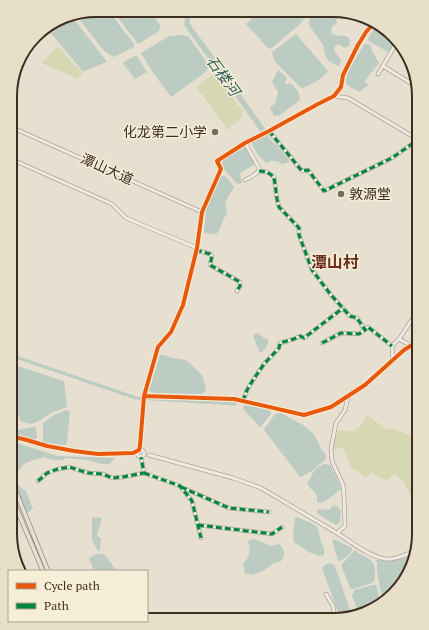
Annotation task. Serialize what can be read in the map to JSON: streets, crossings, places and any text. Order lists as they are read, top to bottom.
{
  "streets": {
    "street": ["潭山大道"]
  },
  "districts": ["潭山村"],
  "water": ["石楼河"],
  "places": ["化龙第二小学", "敦源堂"],
  "legend": ["Cycle path", "Path"]
}
